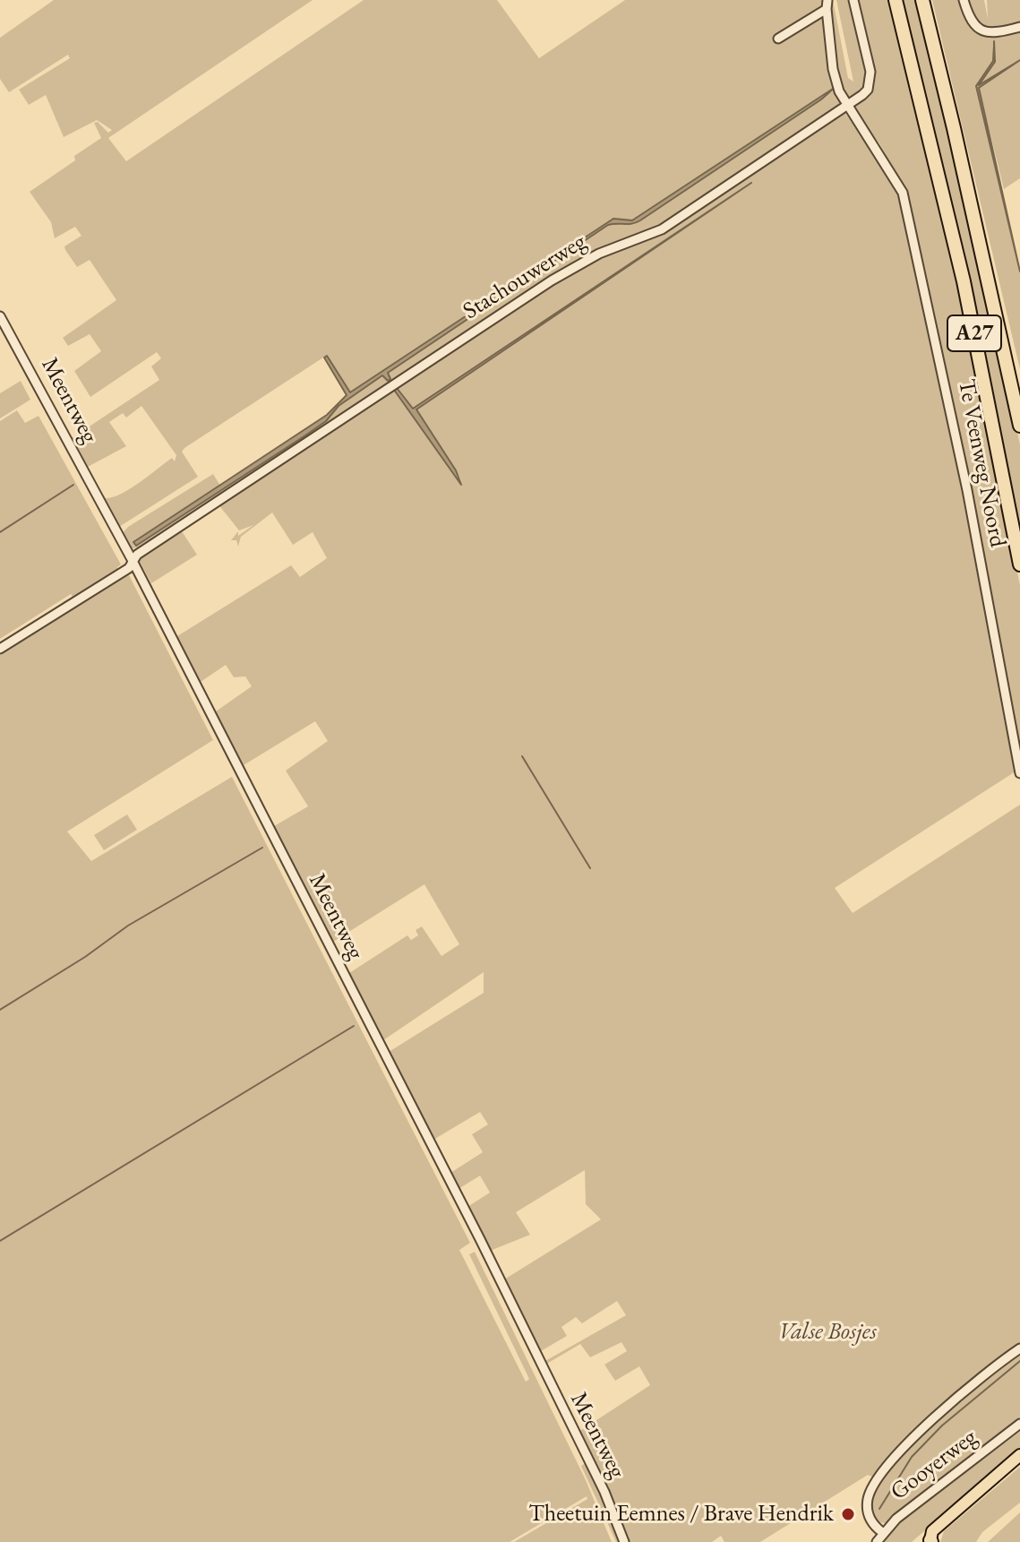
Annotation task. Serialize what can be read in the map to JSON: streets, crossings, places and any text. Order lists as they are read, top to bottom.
{
  "streets": {
    "highway": ["A27"],
    "street": [
      "Stachouwerweg",
      "Meentweg",
      "Te Veenweg Noord",
      "Gooyerweg"
    ]
  },
  "crossings": [
    ["Stachouwerweg", "Meentweg"],
    ["Stachouwerweg", "Te Veenweg Noord"]
  ],
  "parks": ["Valse Bosjes"],
  "places": ["Theetuin Eemnes / Brave Hendrik"]
}
